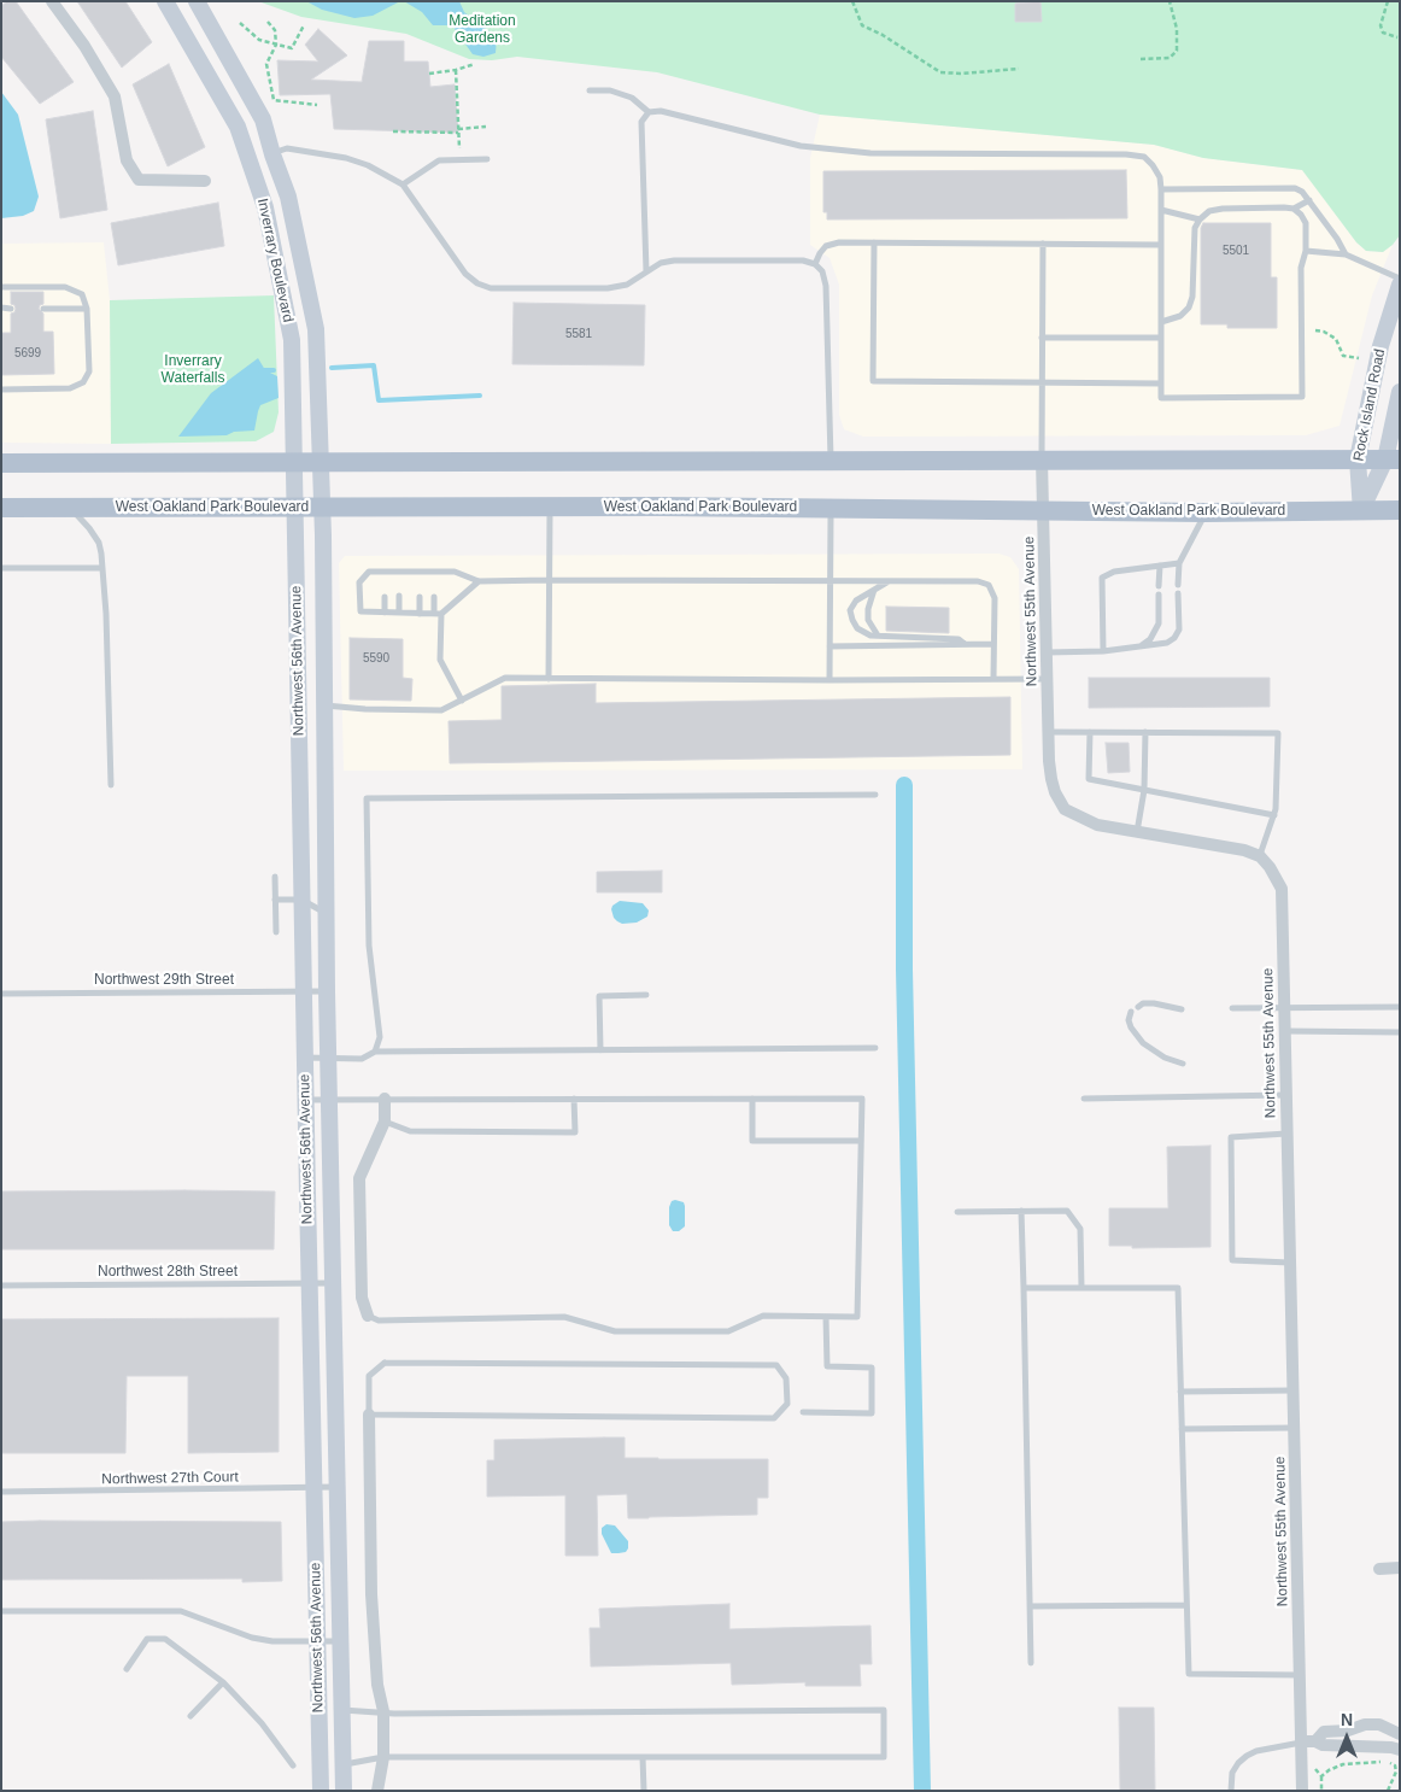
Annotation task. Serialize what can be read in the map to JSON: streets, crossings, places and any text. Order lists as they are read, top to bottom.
{
  "streets": {
    "main road": ["West Oakland Park Boulevard"],
    "street": [
      "Inverrary Boulevard",
      "Rock Island Road",
      "Northwest 55th Avenue",
      "Northwest 56th Avenue"
    ],
    "lane": ["Northwest 29th Street", "Northwest 28th Street", "Northwest 27th Court"]
  },
  "crossings": [
    ["Inverrary Boulevard", "West Oakland Park Boulevard"],
    ["Inverrary Boulevard", "Northwest 56th Avenue"],
    ["Rock Island Road", "West Oakland Park Boulevard"],
    ["West Oakland Park Boulevard", "Northwest 55th Avenue"],
    ["West Oakland Park Boulevard", "Northwest 56th Avenue"],
    ["Northwest 56th Avenue", "Northwest 29th Street"],
    ["Northwest 56th Avenue", "Northwest 28th Street"],
    ["Northwest 56th Avenue", "Northwest 27th Court"]
  ],
  "parks": ["Meditation Gardens", "Inverrary Waterfalls"],
  "house_numbers": [
    "5501",
    "5581",
    "5699",
    "5590"
  ],
  "north": "top"
}
